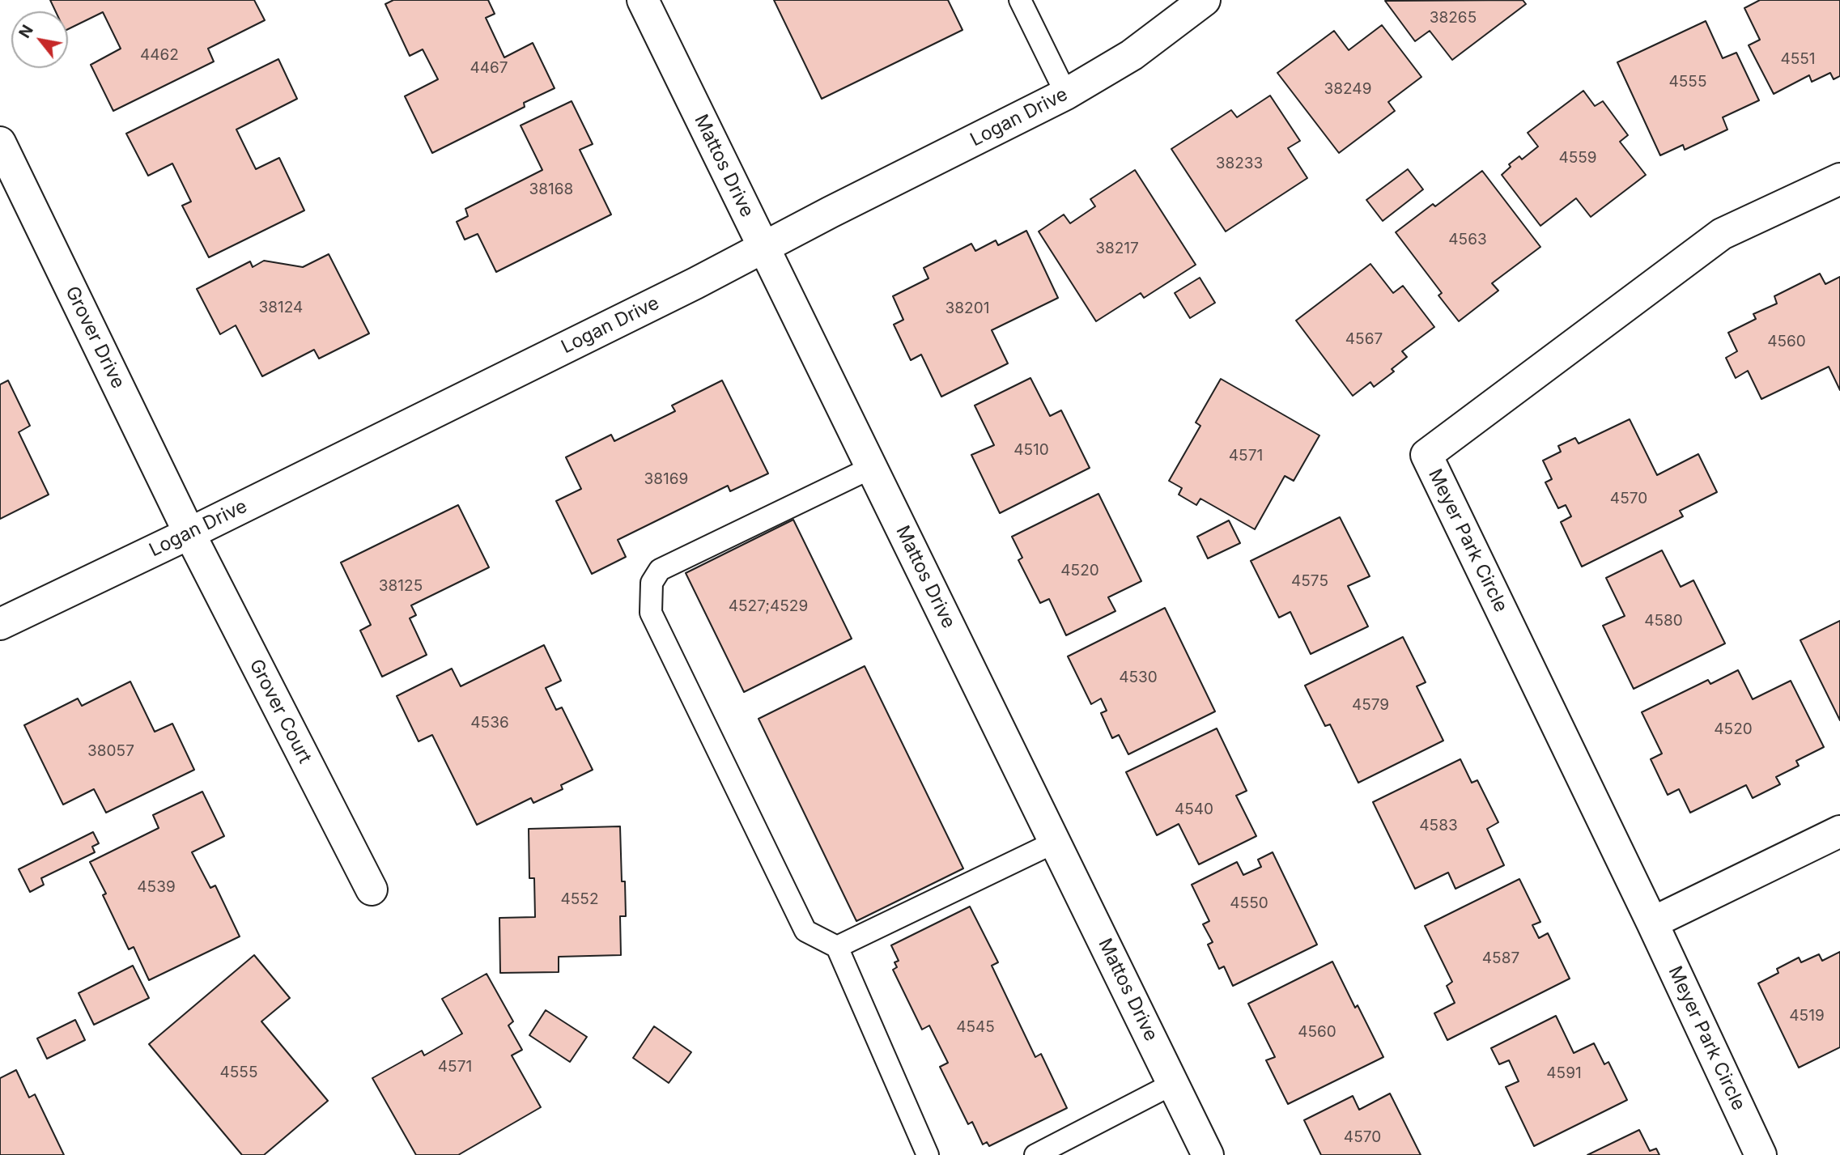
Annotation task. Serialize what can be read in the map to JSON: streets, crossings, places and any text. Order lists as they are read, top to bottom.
{
  "streets": {
    "street": [
      "Logan Drive",
      "Mattos Drive",
      "Grover Drive",
      "Meyer Park Circle",
      "Grover Court"
    ]
  },
  "crossings": [
    ["Logan Drive", "Mattos Drive"],
    ["Logan Drive", "Grover Drive"],
    ["Logan Drive", "Grover Court"],
    ["Grover Drive", "Grover Court"]
  ],
  "house_numbers": [
    "38265",
    "4462",
    "4551",
    "4467",
    "4555",
    "38249",
    "4559",
    "38233",
    "38168",
    "4563",
    "38217",
    "38124",
    "38201",
    "4567",
    "4560",
    "4510",
    "4571",
    "38169",
    "4570",
    "4520",
    "4575",
    "38125",
    "4527;4529",
    "4580",
    "4530",
    "4579",
    "4536",
    "4520",
    "38057",
    "4540",
    "4583",
    "4539",
    "4552",
    "4550",
    "4587",
    "4519",
    "4545",
    "4560",
    "4571",
    "4555",
    "4591",
    "4570"
  ],
  "north": "top left"
}
